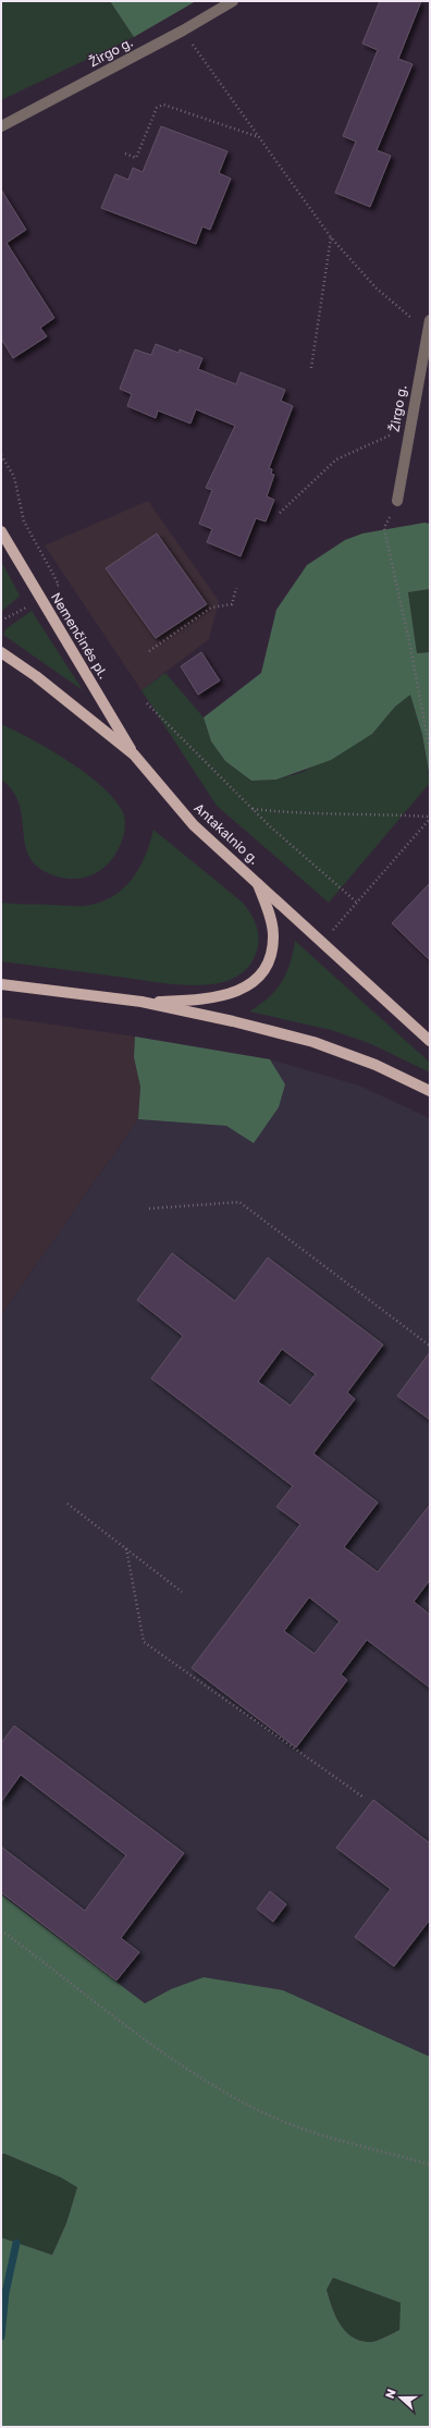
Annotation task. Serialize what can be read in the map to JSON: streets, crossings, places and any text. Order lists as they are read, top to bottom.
{
  "streets": {
    "main road": ["Nemenčinės pl.", "Antakalnio g."],
    "street": ["Žirgo g."]
  },
  "crossings": [
    ["Nemenčinės pl.", "Antakalnio g."]
  ],
  "north": "left"
}
